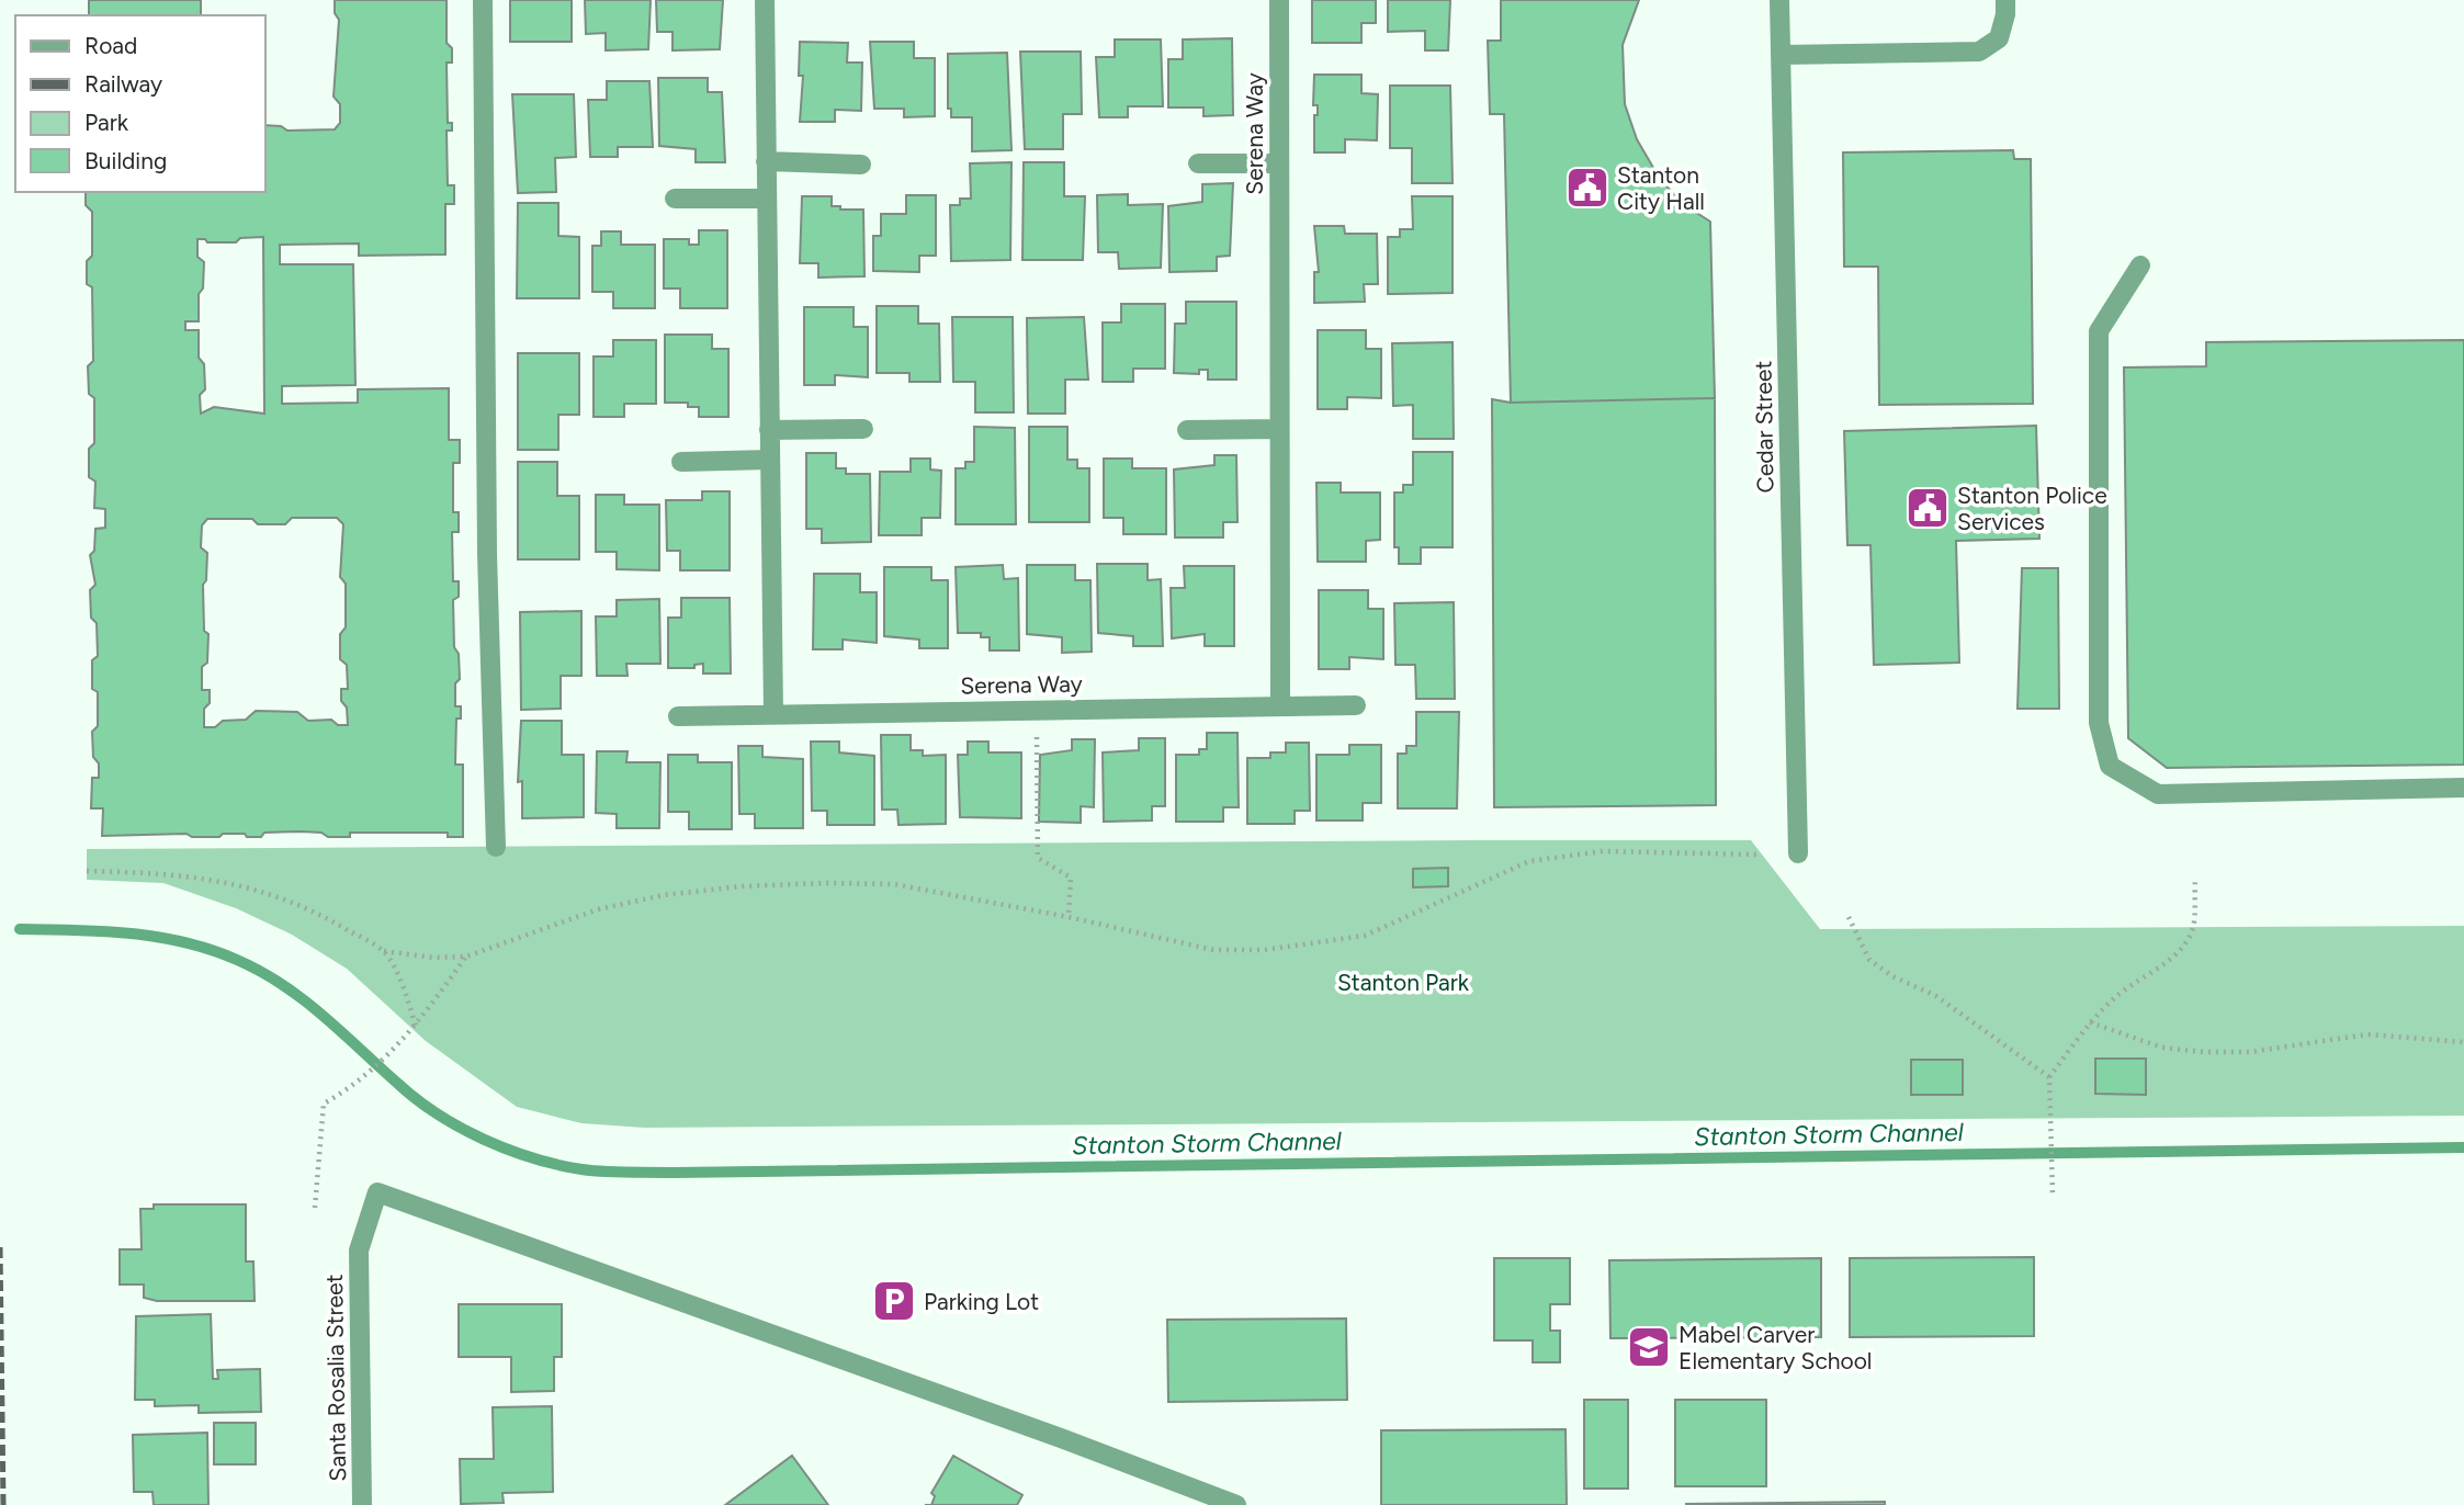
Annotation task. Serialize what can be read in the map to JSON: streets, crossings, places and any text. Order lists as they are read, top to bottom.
{
  "streets": {
    "street": ["Serena Way", "Cedar Street", "Santa Rosalia Street"]
  },
  "water": ["Stanton Storm Channel"],
  "parks": ["Stanton Park"],
  "places": {
    "public building": ["Stanton City Hall", "Stanton Police Services"],
    "parking": ["Parking Lot"],
    "school or university": ["Mabel Carver Elementary School"]
  },
  "legend": [
    "Road",
    "Railway",
    "Park",
    "Building"
  ]
}
